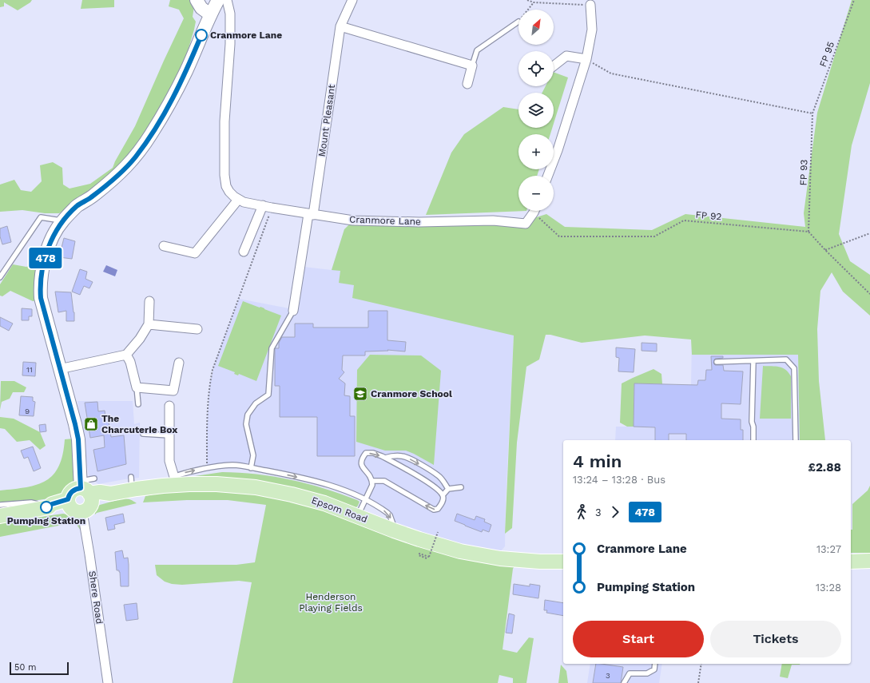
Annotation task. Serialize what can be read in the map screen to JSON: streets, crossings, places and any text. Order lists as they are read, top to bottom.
{
  "streets": {
    "main road": ["Epsom Road"],
    "street": ["Mount Pleasant", "Cranmore Lane", "Shere Road"],
    "path": ["FP 95", "FP 93", "FP 92"]
  },
  "crossings": [
    ["FP 95", "FP 93"],
    ["Mount Pleasant", "Cranmore Lane"],
    ["FP 93", "FP 92"],
    ["Epsom Road", "Shere Road"]
  ],
  "parks": ["Henderson Playing Fields"],
  "places": {
    "other": ["Cranmore Lane", "Pumping Station"],
    "school or university": ["Cranmore School"],
    "shop": ["The Charcuterie Box"]
  },
  "lines": ["bus line 478"],
  "house_numbers": ["11", "9", "3"],
  "scale_bar": "50 m",
  "north": "top right",
  "page": {
    "on_map": "478",
    "map_buttons": ["+", "−"],
    "heading": ["4 min", "13:24 – 13:28 · Bus", "£2.88"],
    "legs": ["3", "478"],
    "list": [
      {
        "name": "Cranmore Lane",
        "value": "13:27"
      },
      {
        "name": "Pumping Station",
        "value": "13:28"
      }
    ],
    "buttons": ["Start", "Tickets"],
    "scale": "50 m"
  }
}
